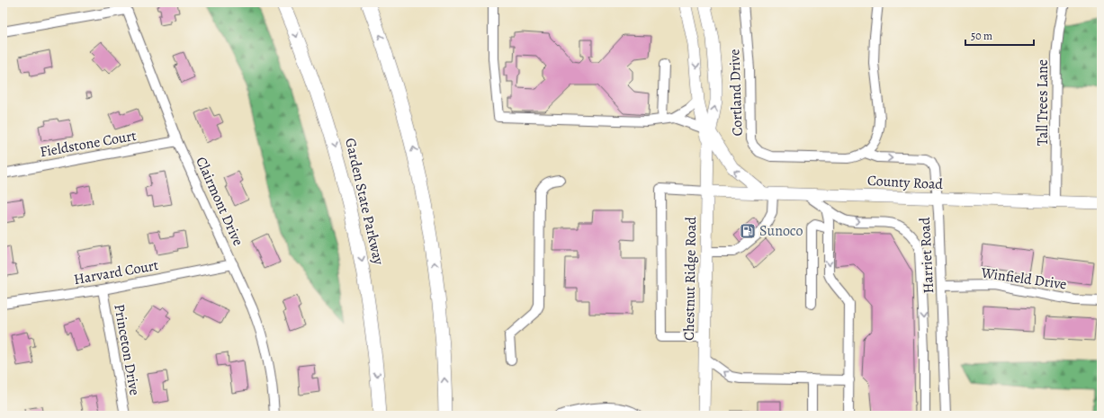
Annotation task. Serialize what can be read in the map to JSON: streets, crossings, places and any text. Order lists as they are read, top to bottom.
{
  "streets": {
    "highway": ["Garden State Parkway"],
    "main road": ["County Road", "Chestnut Ridge Road"],
    "street": [
      "Cortland Drive",
      "Tall Trees Lane",
      "Fieldstone Court",
      "Clairmont Drive",
      "Harriet Road",
      "Harvard Court",
      "Winfield Drive",
      "Princeton Drive"
    ]
  },
  "crossings": [
    ["Cortland Drive", "Harriet Road"],
    ["Tall Trees Lane", "County Road"],
    ["Fieldstone Court", "Clairmont Drive"],
    ["County Road", "Harriet Road"],
    ["County Road", "Chestnut Ridge Road"],
    ["Clairmont Drive", "Harvard Court"],
    ["Harriet Road", "Winfield Drive"],
    ["Harvard Court", "Princeton Drive"]
  ],
  "places": {
    "fuel station": ["Sunoco"]
  },
  "scale_bar": "50 m"
}
